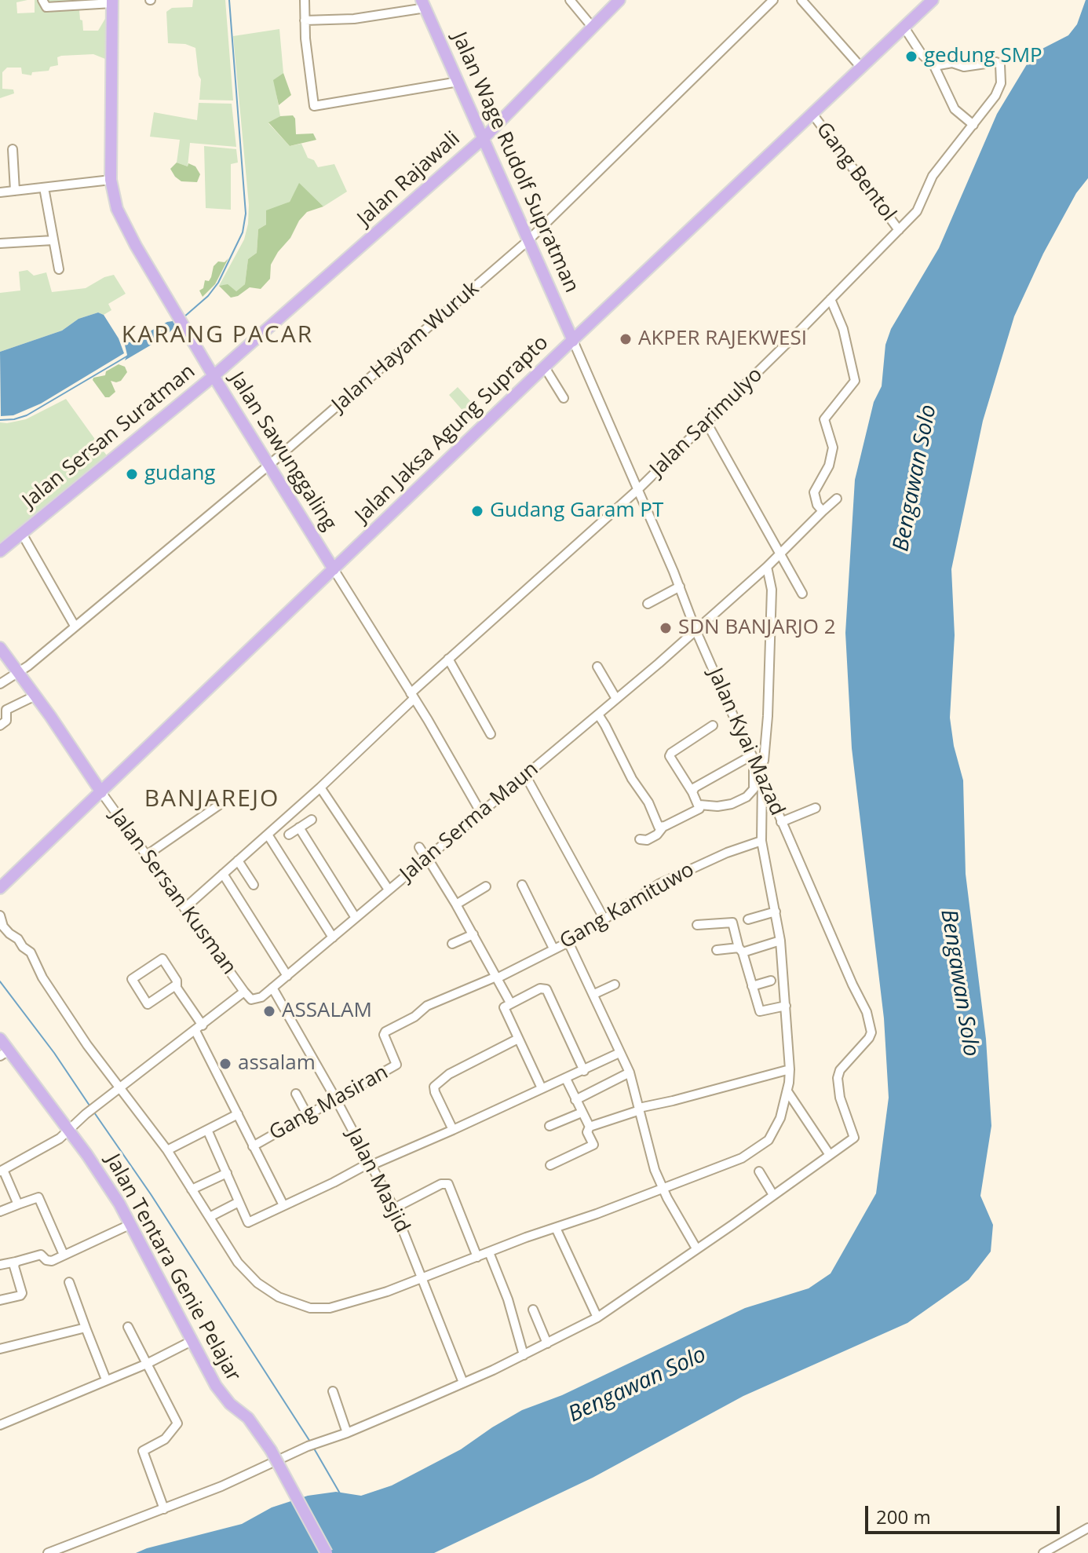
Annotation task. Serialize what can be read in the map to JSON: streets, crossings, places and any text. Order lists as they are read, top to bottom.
{
  "streets": {
    "main road": [
      "Jalan Wage Rudolf Supratman",
      "Jalan Rajawali",
      "Jalan Jaksa Agung Suprapto",
      "Jalan Sersan Suratman",
      "Jalan Sawunggaling",
      "Jalan Tentara Genie Pelajar"
    ],
    "street": [
      "Gang Bentol",
      "Jalan Hayam Wuruk",
      "Jalan Sarimulyo",
      "Jalan Kyai Mazad",
      "Jalan Serma Maun",
      "Jalan Sersan Kusman",
      "Gang Kamituwo",
      "Gang Masiran",
      "Jalan Masjid"
    ]
  },
  "crossings": [
    ["Jalan Wage Rudolf Supratman", "Jalan Rajawali"],
    ["Jalan Wage Rudolf Supratman", "Jalan Hayam Wuruk"],
    ["Jalan Wage Rudolf Supratman", "Jalan Jaksa Agung Suprapto"],
    ["Jalan Wage Rudolf Supratman", "Jalan Kyai Mazad"],
    ["Gang Bentol", "Jalan Sarimulyo"],
    ["Gang Bentol", "Jalan Jaksa Agung Suprapto"],
    ["Jalan Rajawali", "Jalan Sersan Suratman"],
    ["Jalan Rajawali", "Jalan Sawunggaling"],
    ["Jalan Hayam Wuruk", "Jalan Sawunggaling"],
    ["Jalan Sarimulyo", "Jalan Kyai Mazad"],
    ["Jalan Sarimulyo", "Jalan Sersan Kusman"],
    ["Jalan Jaksa Agung Suprapto", "Jalan Sawunggaling"],
    ["Jalan Jaksa Agung Suprapto", "Jalan Kyai Mazad"],
    ["Jalan Jaksa Agung Suprapto", "Jalan Sersan Kusman"],
    ["Jalan Sersan Suratman", "Jalan Sawunggaling"],
    ["Jalan Kyai Mazad", "Jalan Serma Maun"],
    ["Jalan Serma Maun", "Jalan Sersan Kusman"],
    ["Jalan Serma Maun", "Jalan Masjid"],
    ["Gang Kamituwo", "Gang Masiran"],
    ["Gang Masiran", "Jalan Masjid"]
  ],
  "districts": ["KARANG PACAR", "BANJAREJO"],
  "water": ["Bengawan Solo"],
  "places": [
    "gedung SMP",
    "AKPER RAJEKWESI",
    "gudang",
    "Gudang Garam PT",
    "SDN BANJARJO 2",
    "ASSALAM",
    "assalam"
  ],
  "scale_bar": "200 m"
}
